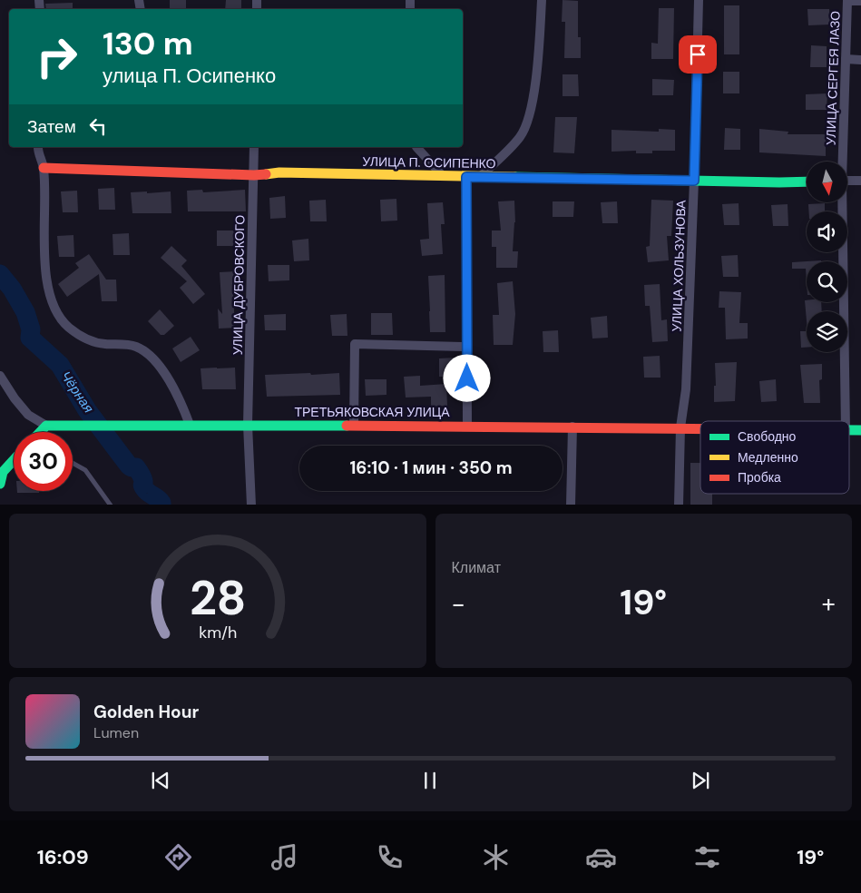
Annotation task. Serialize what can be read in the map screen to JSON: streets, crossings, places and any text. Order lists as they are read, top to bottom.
{
  "streets": {
    "street": [
      "УЛИЦА СЕРГЕЯ ЛАЗО",
      "УЛИЦА П. ОСИПЕНКО",
      "УЛИЦА ХОЛЬЗУНОВА",
      "УЛИЦА ДУБРОВСКОГО",
      "ТРЕТЬЯКОВСКАЯ УЛИЦА"
    ]
  },
  "crossings": [
    ["УЛИЦА П. ОСИПЕНКО", "УЛИЦА ХОЛЬЗУНОВА"],
    ["УЛИЦА П. ОСИПЕНКО", "УЛИЦА ДУБРОВСКОГО"],
    ["УЛИЦА ХОЛЬЗУНОВА", "ТРЕТЬЯКОВСКАЯ УЛИЦА"],
    ["УЛИЦА ДУБРОВСКОГО", "ТРЕТЬЯКОВСКАЯ УЛИЦА"]
  ],
  "water": ["Чёрная"],
  "legend": ["Свободно", "Медленно", "Пробка"],
  "north": "bottom",
  "page": {
    "turn": ["130 m", "улица П. Осипенко"],
    "then": "Затем",
    "limit": "30",
    "trip": "16:10 · 1 мин · 350 m",
    "tile": "Климат",
    "heat": ["−", "19°", "+"],
    "song": ["Golden Hour", "Lumen"],
    "tabs": ["16:09", "19°"],
    "gauge": ["28", "km/h"]
  }
}
